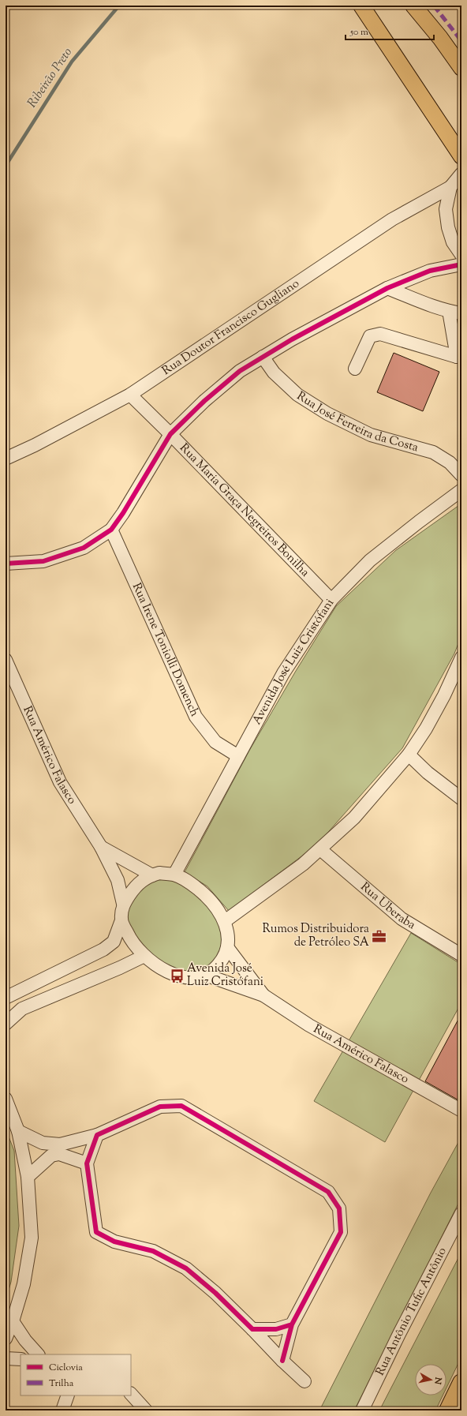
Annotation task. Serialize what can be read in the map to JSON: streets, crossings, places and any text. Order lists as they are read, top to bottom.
{
  "streets": {
    "street": [
      "Rua Doutor Francisco Gugliano",
      "Rua José Ferreira da Costa",
      "Rua Maria Graça Negreiros Bonilha",
      "Rua Irene Toniolli Domench",
      "Avenida José Luiz Cristófani",
      "Rua Américo Falasco",
      "Rua Uberaba",
      "Rua Antônio Tufic Antônio"
    ]
  },
  "crossings": [
    ["Rua Doutor Francisco Gugliano", "Rua Maria Graça Negreiros Bonilha"],
    ["Rua Maria Graça Negreiros Bonilha", "Avenida José Luiz Cristófani"],
    ["Rua Irene Toniolli Domench", "Avenida José Luiz Cristófani"],
    ["Avenida José Luiz Cristófani", "Rua Américo Falasco"]
  ],
  "water": ["Ribeirão Preto"],
  "places": {
    "office": ["Rumos Distribuidora de Petróleo SA"],
    "bus stop": ["Avenida José Luiz Cristófani"]
  },
  "legend": ["Ciclovia", "Trilha"],
  "scale_bar": "50 m",
  "north": "right"
}
